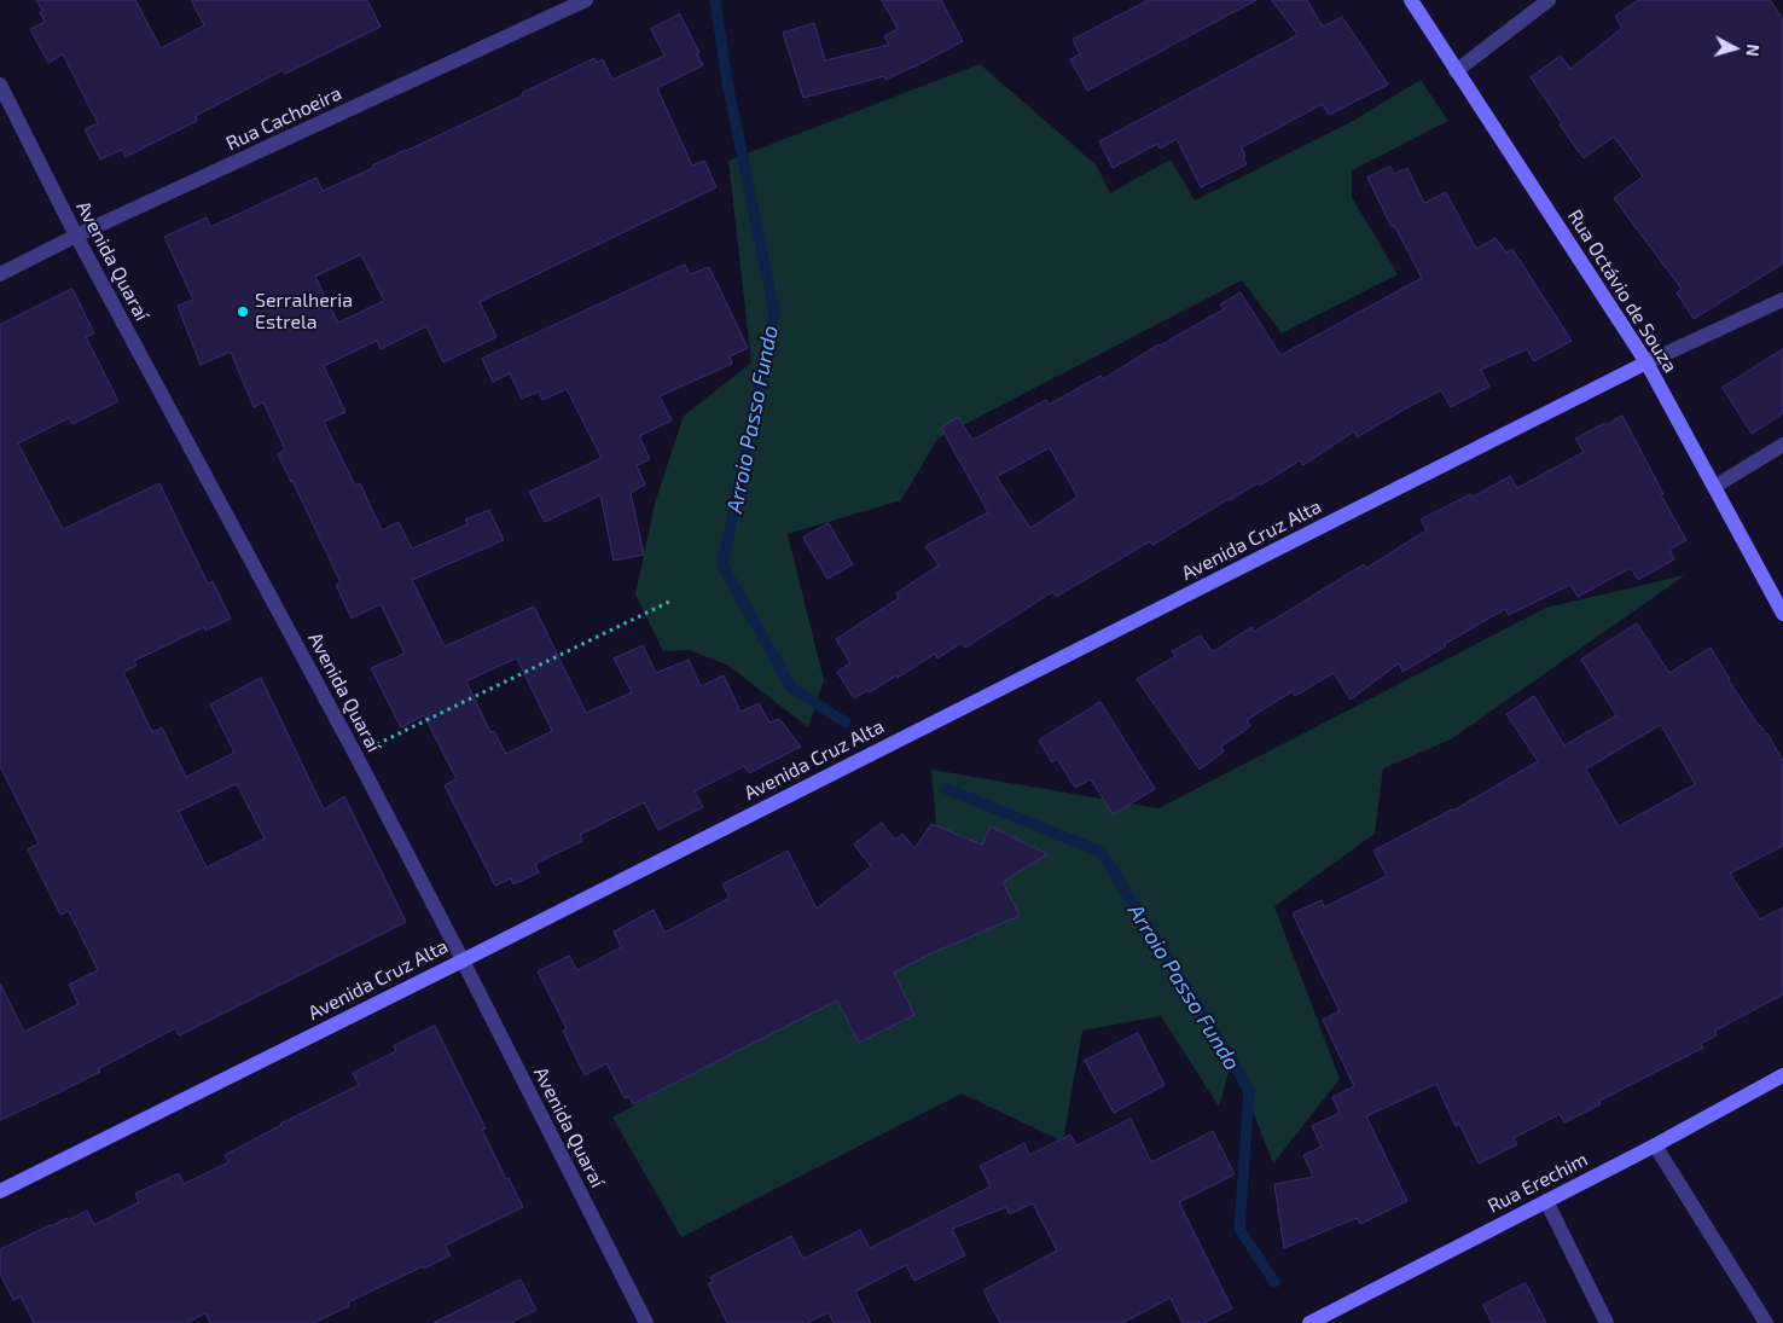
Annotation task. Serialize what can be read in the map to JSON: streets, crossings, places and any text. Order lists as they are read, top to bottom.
{
  "streets": {
    "street": [
      "Rua Cachoeira",
      "Avenida Quaraí",
      "Rua Octávio de Souza",
      "Avenida Cruz Alta",
      "Rua Erechim"
    ]
  },
  "crossings": [
    ["Rua Cachoeira", "Avenida Quaraí"],
    ["Avenida Quaraí", "Avenida Cruz Alta"],
    ["Rua Octávio de Souza", "Avenida Cruz Alta"]
  ],
  "water": ["Arroio Passo Fundo"],
  "places": ["Serralheria Estrela"],
  "north": "right"
}
